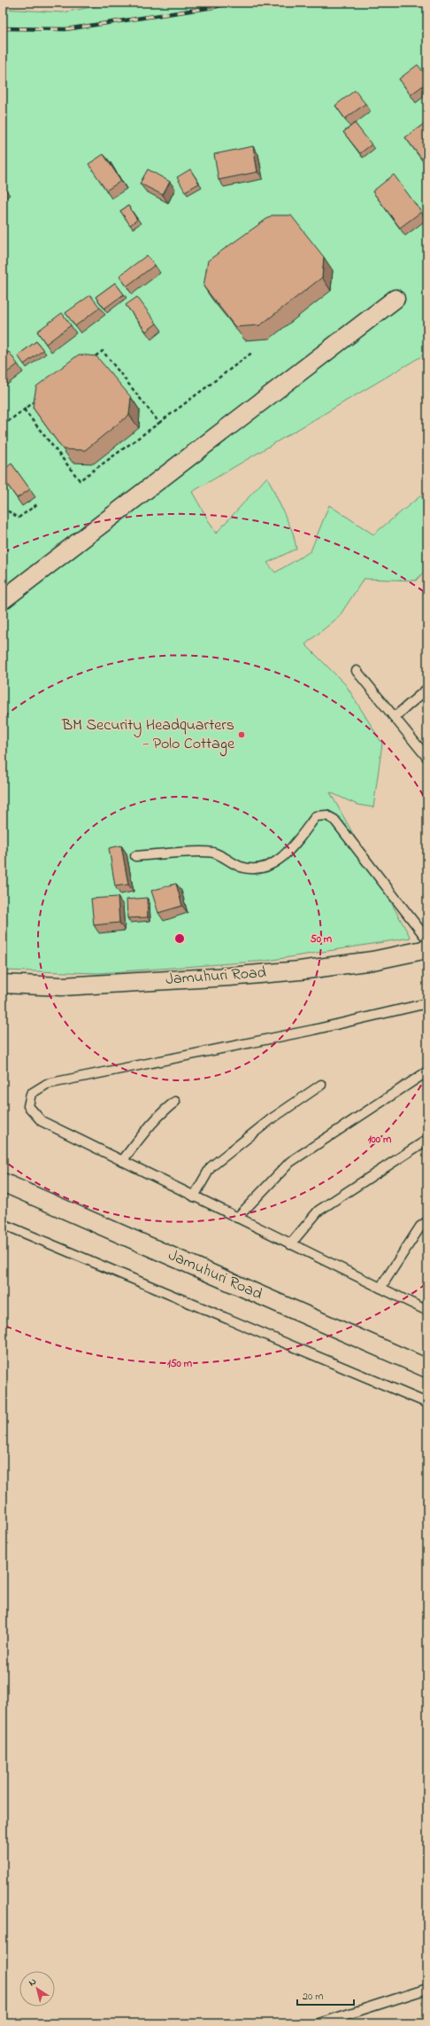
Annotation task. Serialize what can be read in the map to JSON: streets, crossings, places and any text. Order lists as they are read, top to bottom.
{
  "streets": {
    "street": ["Jamuhuri Road"]
  },
  "places": ["BM Security Headquarters - Polo Cottage"],
  "scale_bar": "20 m",
  "north": "top left",
  "rings": ["50 m", "100 m", "150 m"]
}
